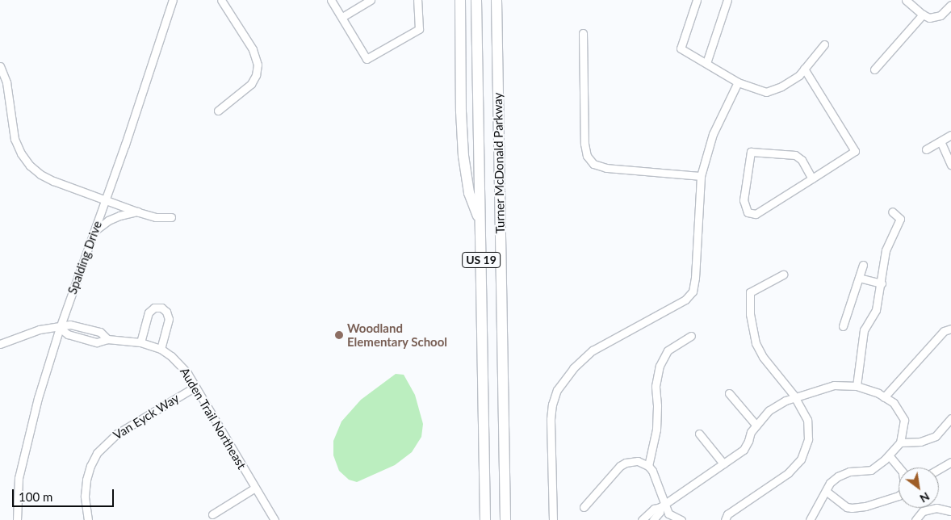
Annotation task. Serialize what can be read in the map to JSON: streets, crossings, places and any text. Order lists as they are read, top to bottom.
{
  "streets": {
    "highway": ["Turner McDonald Parkway", "US 19"],
    "street": ["Spalding Drive", "Van Eyck Way", "Auden Trail Northeast"]
  },
  "crossings": [
    ["Spalding Drive", "Auden Trail Northeast"],
    ["Van Eyck Way", "Auden Trail Northeast"]
  ],
  "places": ["Woodland Elementary School"],
  "scale_bar": "100 m",
  "north": "bottom right"
}
